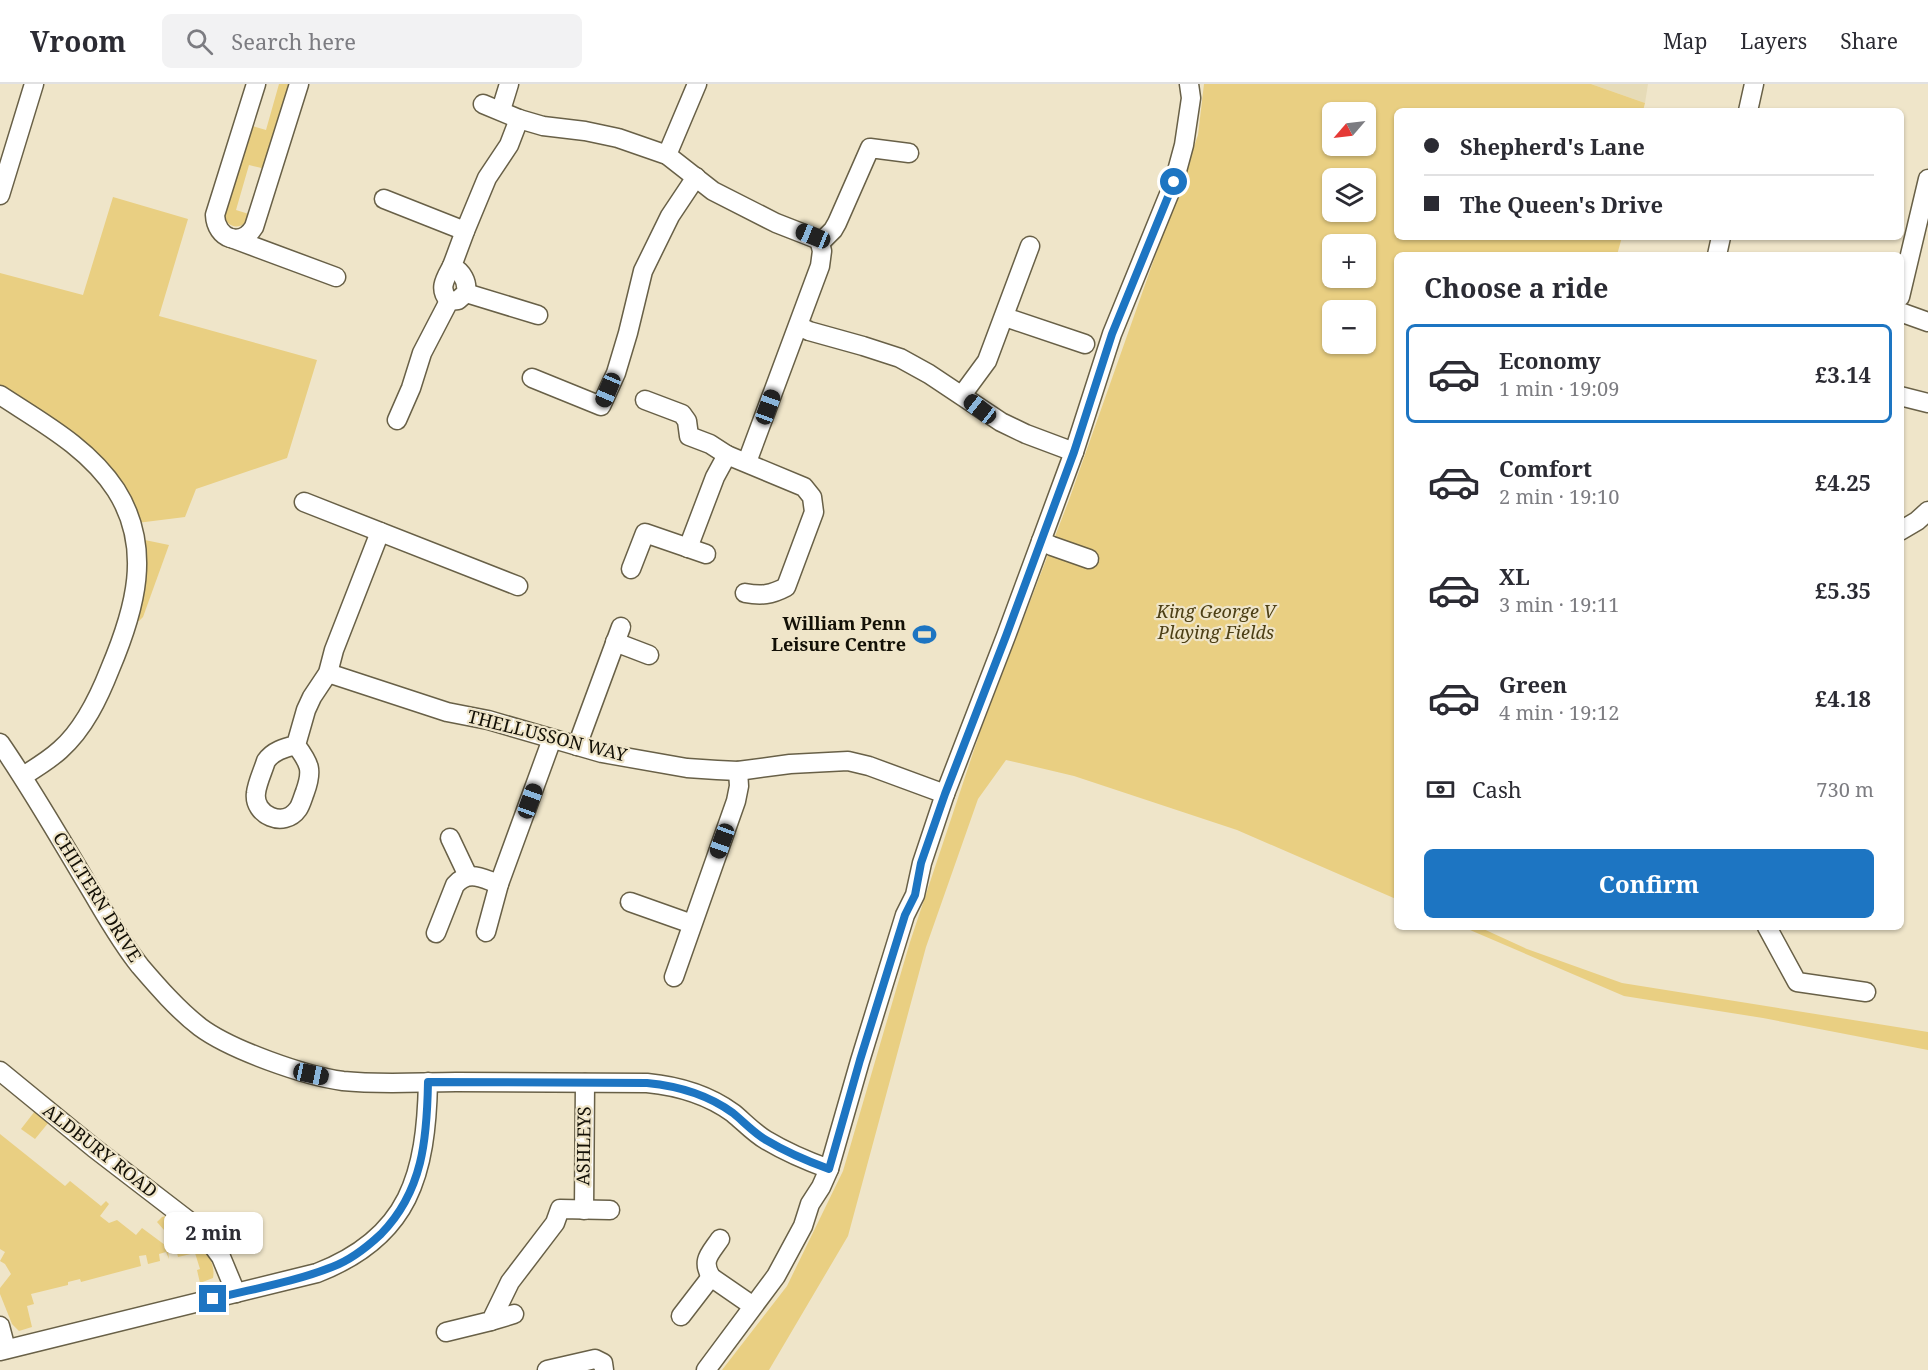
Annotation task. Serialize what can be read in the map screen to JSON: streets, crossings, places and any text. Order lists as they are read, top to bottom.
{
  "streets": {
    "street": [
      "THELLUSSON WAY",
      "CHILTERN DRIVE",
      "ASHLEYS",
      "ALDBURY ROAD"
    ]
  },
  "crossings": [
    ["CHILTERN DRIVE", "ASHLEYS"]
  ],
  "parks": ["King George V Playing Fields"],
  "places": {
    "sports": ["William Penn Leisure Centre"]
  },
  "north": "bottom left",
  "page": {
    "header": "Vroom",
    "search": "Search here",
    "nav": ["Map", "Layers", "Share"],
    "map_buttons": ["+", "−"],
    "banner": ["Shepherd's Lane", "The Queen's Drive"],
    "heading": "Choose a ride",
    "list": [
      {
        "name": "Economy",
        "note": "1 min · 19:09",
        "value": "£3.14"
      },
      {
        "name": "Comfort",
        "note": "2 min · 19:10",
        "value": "£4.25"
      },
      {
        "name": "XL",
        "note": "3 min · 19:11",
        "value": "£5.35"
      },
      {
        "name": "Green",
        "note": "4 min · 19:12",
        "value": "£4.18"
      }
    ],
    "pay": ["Cash", "730 m"],
    "buttons": "Confirm",
    "bubble": "2 min"
  }
}
